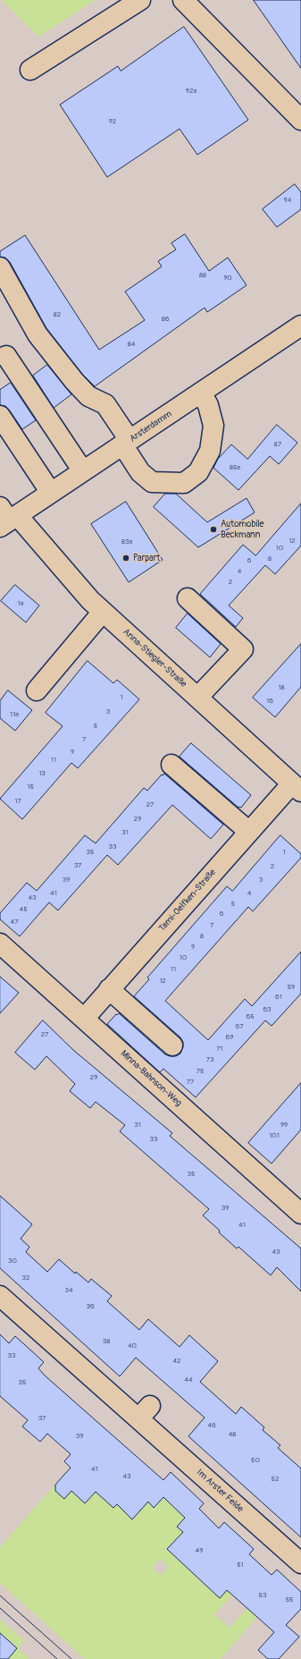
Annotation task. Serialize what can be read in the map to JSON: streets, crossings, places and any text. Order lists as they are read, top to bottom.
{
  "streets": {
    "street": [
      "Arsterdamm",
      "Anna-Stiegler-Straße",
      "Tami-Oelfken-Straße",
      "Minna-Bahnson-Weg",
      "Im Arster Felde"
    ]
  },
  "crossings": [
    ["Arsterdamm", "Anna-Stiegler-Straße"],
    ["Anna-Stiegler-Straße", "Tami-Oelfken-Straße"],
    ["Tami-Oelfken-Straße", "Minna-Bahnson-Weg"]
  ],
  "places": ["Automobile Beckmann", "Parpart"],
  "house_numbers": [
    "92a",
    "92",
    "94",
    "88",
    "90",
    "82",
    "86",
    "84",
    "87",
    "85a",
    "12",
    "83a",
    "10",
    "8",
    "6",
    "4",
    "2",
    "1a",
    "18",
    "1",
    "16",
    "3",
    "11a",
    "5",
    "7",
    "9",
    "11",
    "13",
    "15",
    "17",
    "27",
    "29",
    "31",
    "33",
    "35",
    "1",
    "37",
    "2",
    "39",
    "3",
    "41",
    "4",
    "43",
    "5",
    "45",
    "6",
    "47",
    "7",
    "8",
    "9",
    "10",
    "11",
    "12",
    "59",
    "61",
    "63",
    "65",
    "67",
    "27",
    "69",
    "71",
    "73",
    "75",
    "29",
    "77",
    "31",
    "99",
    "101",
    "33",
    "35",
    "39",
    "41",
    "43",
    "30",
    "32",
    "34",
    "36",
    "38",
    "40",
    "33",
    "42",
    "44",
    "35",
    "37",
    "46",
    "48",
    "39",
    "50",
    "41",
    "43",
    "52",
    "49",
    "51",
    "53",
    "55"
  ]
}
